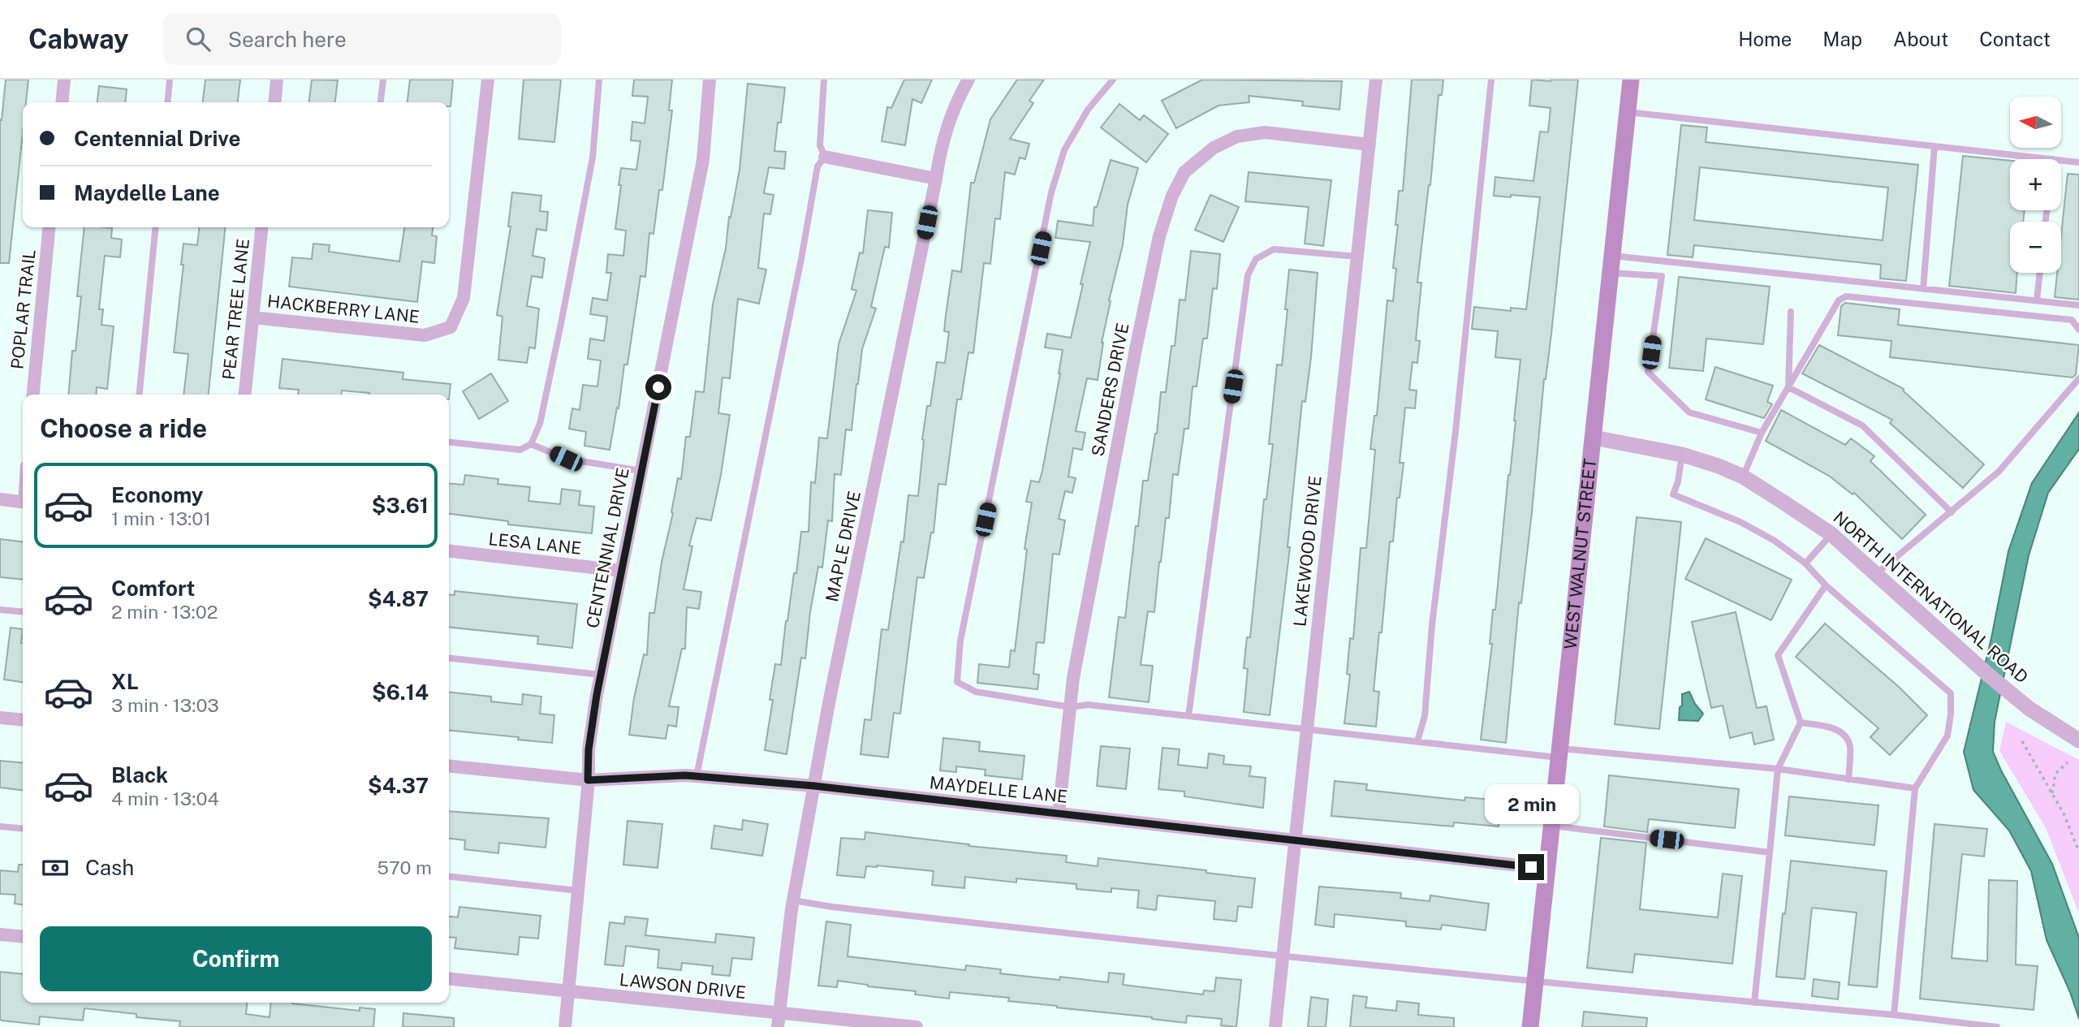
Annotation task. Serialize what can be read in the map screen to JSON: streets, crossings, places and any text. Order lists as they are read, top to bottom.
{
  "streets": {
    "main road": ["WEST WALNUT STREET"],
    "street": [
      "POPLAR TRAIL",
      "PEAR TREE LANE",
      "HACKBERRY LANE",
      "SANDERS DRIVE",
      "LESA LANE",
      "MAPLE DRIVE",
      "CENTENNIAL DRIVE",
      "LAKEWOOD DRIVE",
      "NORTH INTERNATIONAL ROAD",
      "MAYDELLE LANE",
      "LAWSON DRIVE"
    ]
  },
  "crossings": [
    ["PEAR TREE LANE", "HACKBERRY LANE"],
    ["SANDERS DRIVE", "LAKEWOOD DRIVE"],
    ["SANDERS DRIVE", "MAYDELLE LANE"],
    ["LESA LANE", "CENTENNIAL DRIVE"],
    ["MAPLE DRIVE", "MAYDELLE LANE"],
    ["MAPLE DRIVE", "LAWSON DRIVE"],
    ["CENTENNIAL DRIVE", "MAYDELLE LANE"],
    ["CENTENNIAL DRIVE", "LAWSON DRIVE"],
    ["LAKEWOOD DRIVE", "MAYDELLE LANE"],
    ["WEST WALNUT STREET", "NORTH INTERNATIONAL ROAD"],
    ["WEST WALNUT STREET", "MAYDELLE LANE"]
  ],
  "north": "left",
  "page": {
    "header": "Cabway",
    "search": "Search here",
    "nav": [
      "Home",
      "Map",
      "About",
      "Contact"
    ],
    "map_buttons": ["+", "−"],
    "banner": ["Centennial Drive", "Maydelle Lane"],
    "heading": "Choose a ride",
    "list": [
      {
        "name": "Economy",
        "note": "1 min · 13:01",
        "value": "$3.61"
      },
      {
        "name": "Comfort",
        "note": "2 min · 13:02",
        "value": "$4.87"
      },
      {
        "name": "XL",
        "note": "3 min · 13:03",
        "value": "$6.14"
      },
      {
        "name": "Black",
        "note": "4 min · 13:04",
        "value": "$4.37"
      }
    ],
    "bubble": "2 min",
    "pay": ["Cash", "570 m"],
    "buttons": "Confirm"
  }
}
